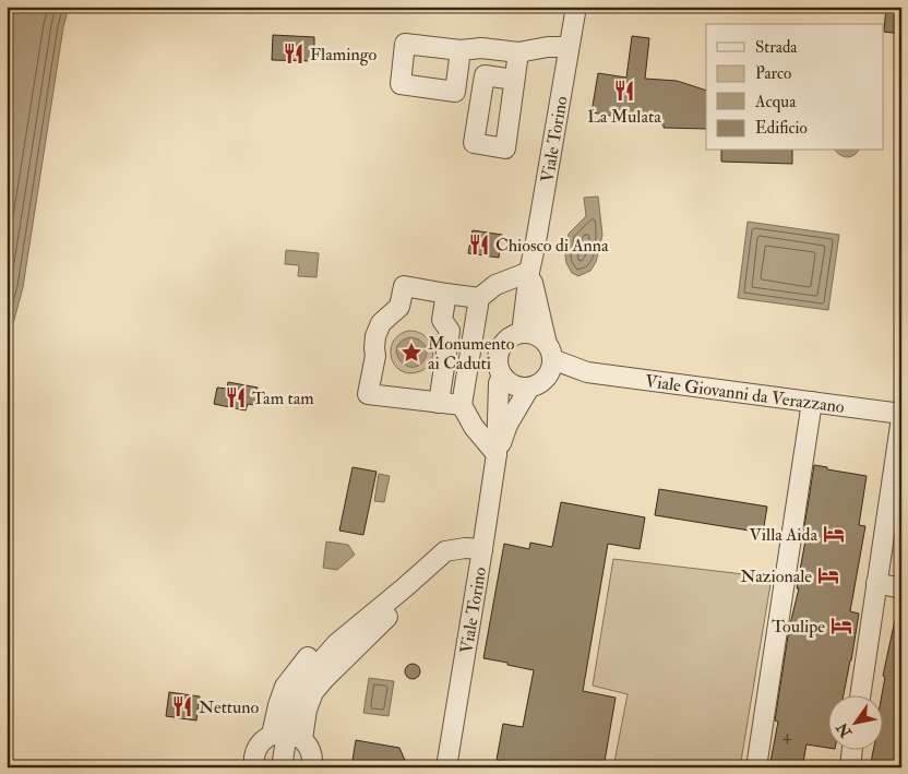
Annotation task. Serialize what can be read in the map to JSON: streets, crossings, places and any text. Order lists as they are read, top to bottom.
{
  "streets": {
    "street": ["Viale Torino", "Viale Giovanni da Verazzano"]
  },
  "crossings": [
    ["Viale Torino", "Viale Giovanni da Verazzano"]
  ],
  "places": {
    "restaurant": [
      "Flamingo",
      "La Mulata",
      "Chiosco di Anna",
      "Tam tam",
      "Nettuno"
    ],
    "place": ["Monumento ai Caduti"],
    "hotel": ["Villa Aida", "Nazionale", "Toulipe"]
  },
  "house_numbers": ["4"],
  "legend": [
    "Strada",
    "Parco",
    "Acqua",
    "Edificio"
  ],
  "north": "bottom left"
}
